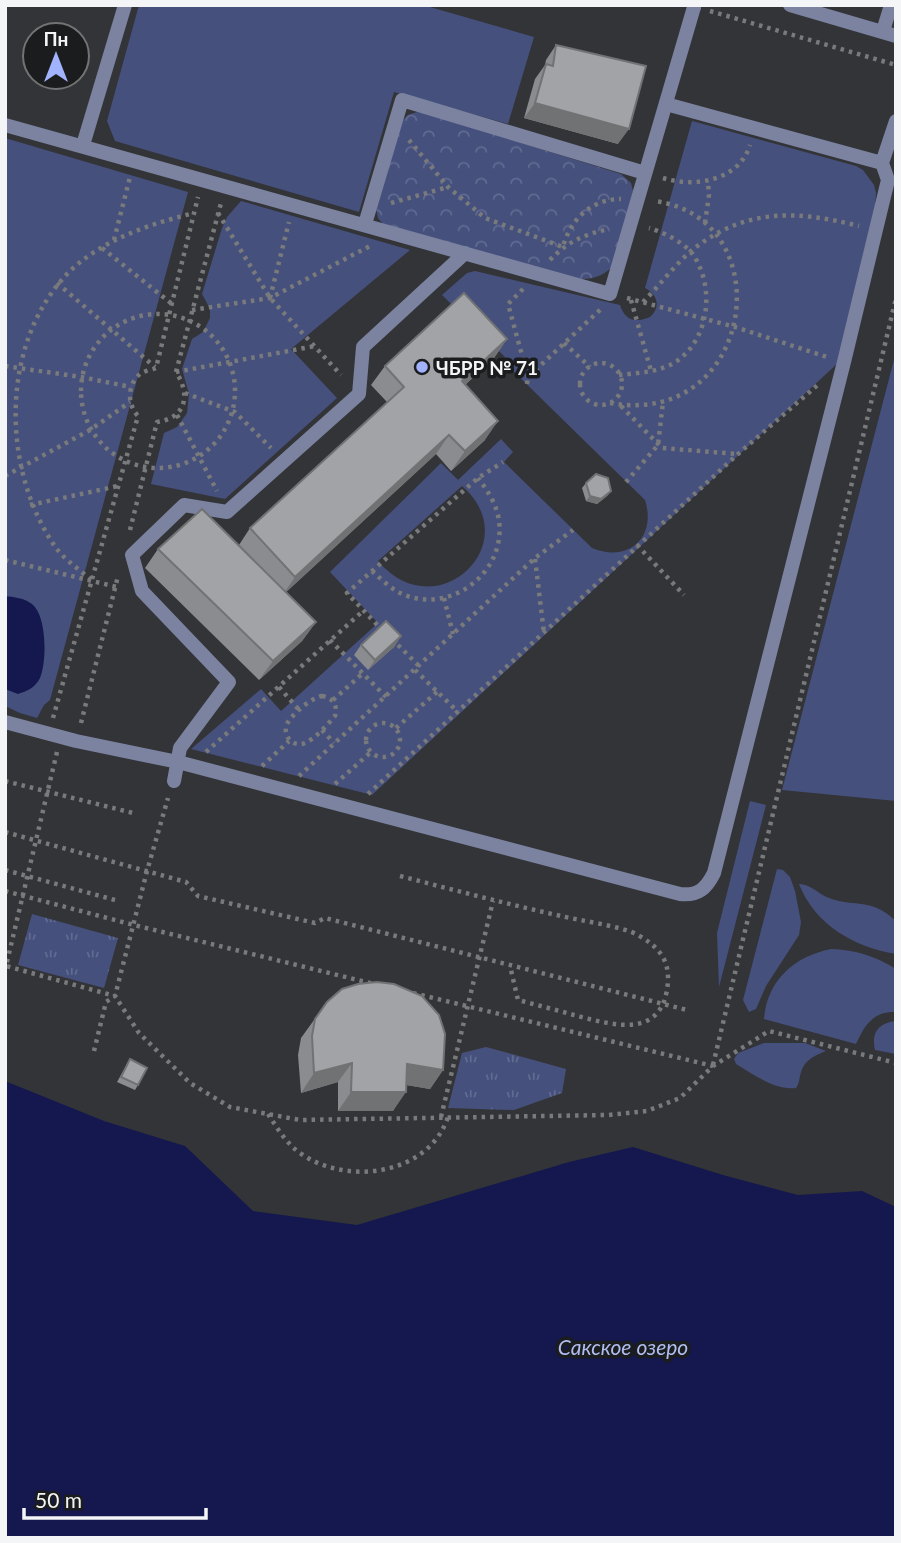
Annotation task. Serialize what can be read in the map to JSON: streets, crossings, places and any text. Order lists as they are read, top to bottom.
{
  "water": ["Сакское озеро"],
  "places": ["ЧБРР № 71"],
  "scale_bar": "50 m",
  "north": "top"
}
